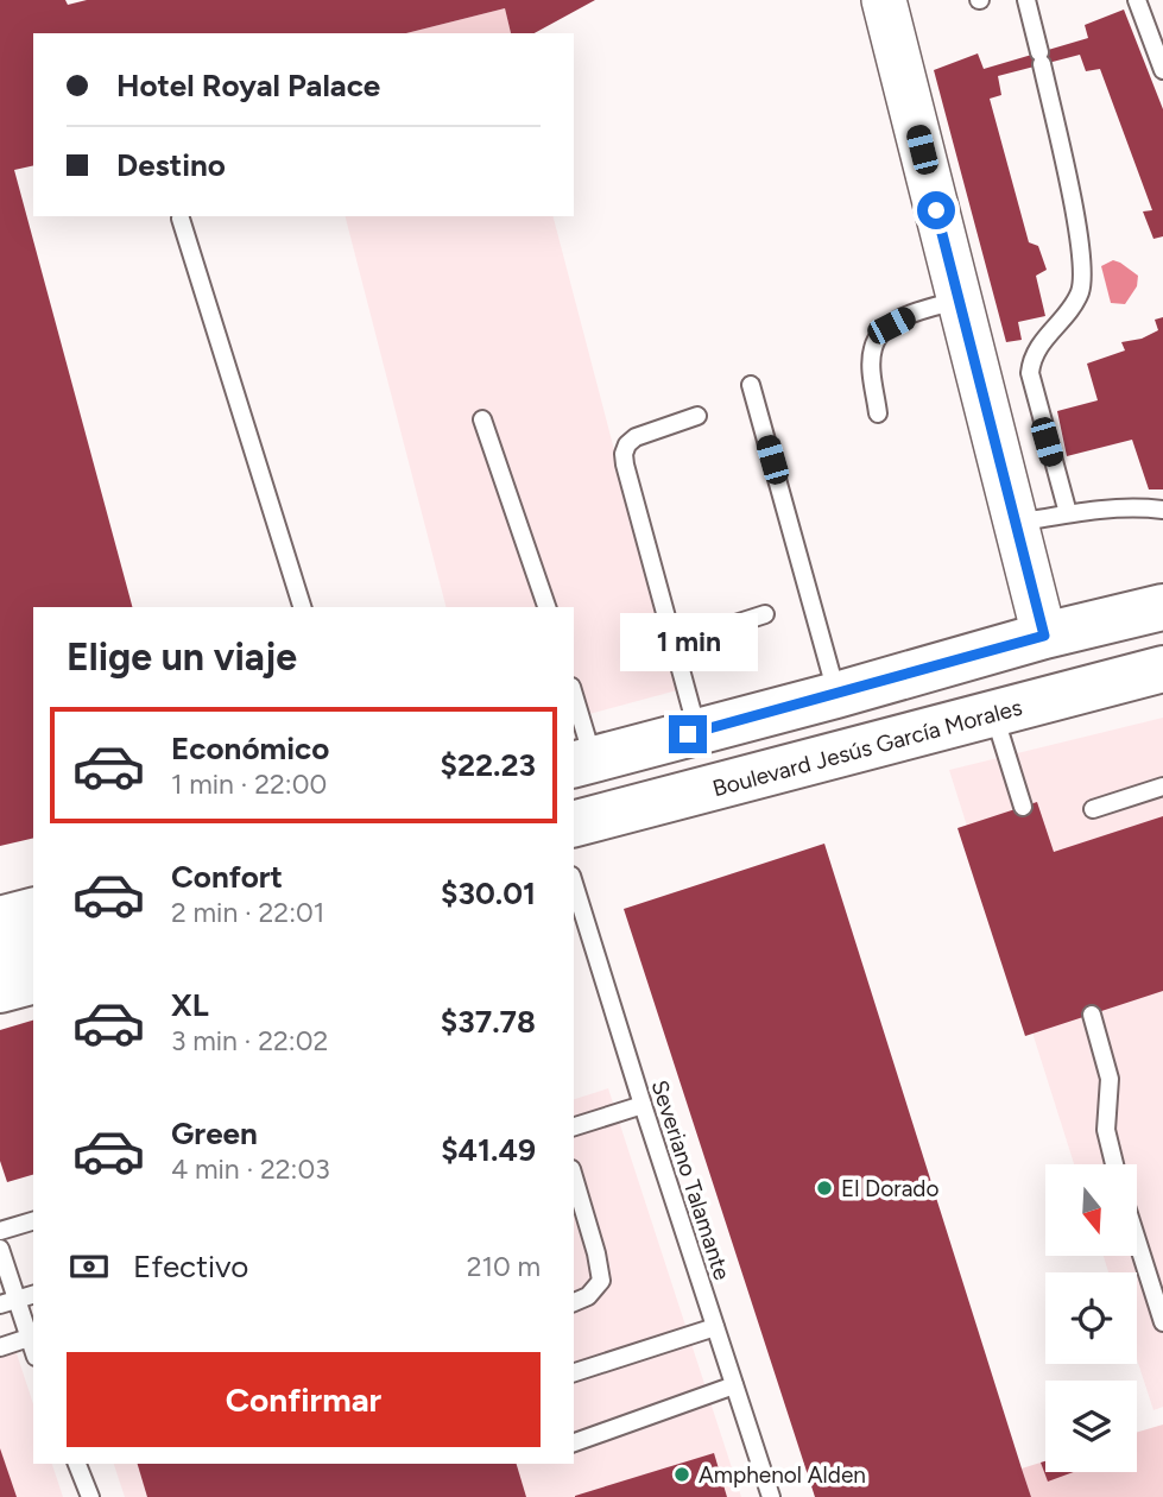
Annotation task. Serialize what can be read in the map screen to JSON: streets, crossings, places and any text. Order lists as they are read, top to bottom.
{
  "streets": {
    "main road": ["Boulevard Jesús García Morales"],
    "lane": ["Severiano Talamante"]
  },
  "places": ["El Dorado", "Amphenol Alden"],
  "north": "bottom",
  "page": {
    "banner": ["Hotel Royal Palace", "Destino"],
    "heading": "Elige un viaje",
    "bubble": "1 min",
    "list": [
      {
        "name": "Económico",
        "note": "1 min · 22:00",
        "value": "$22.23"
      },
      {
        "name": "Confort",
        "note": "2 min · 22:01",
        "value": "$30.01"
      },
      {
        "name": "XL",
        "note": "3 min · 22:02",
        "value": "$37.78"
      },
      {
        "name": "Green",
        "note": "4 min · 22:03",
        "value": "$41.49"
      }
    ],
    "pay": ["Efectivo", "210 m"],
    "buttons": "Confirmar"
  }
}
